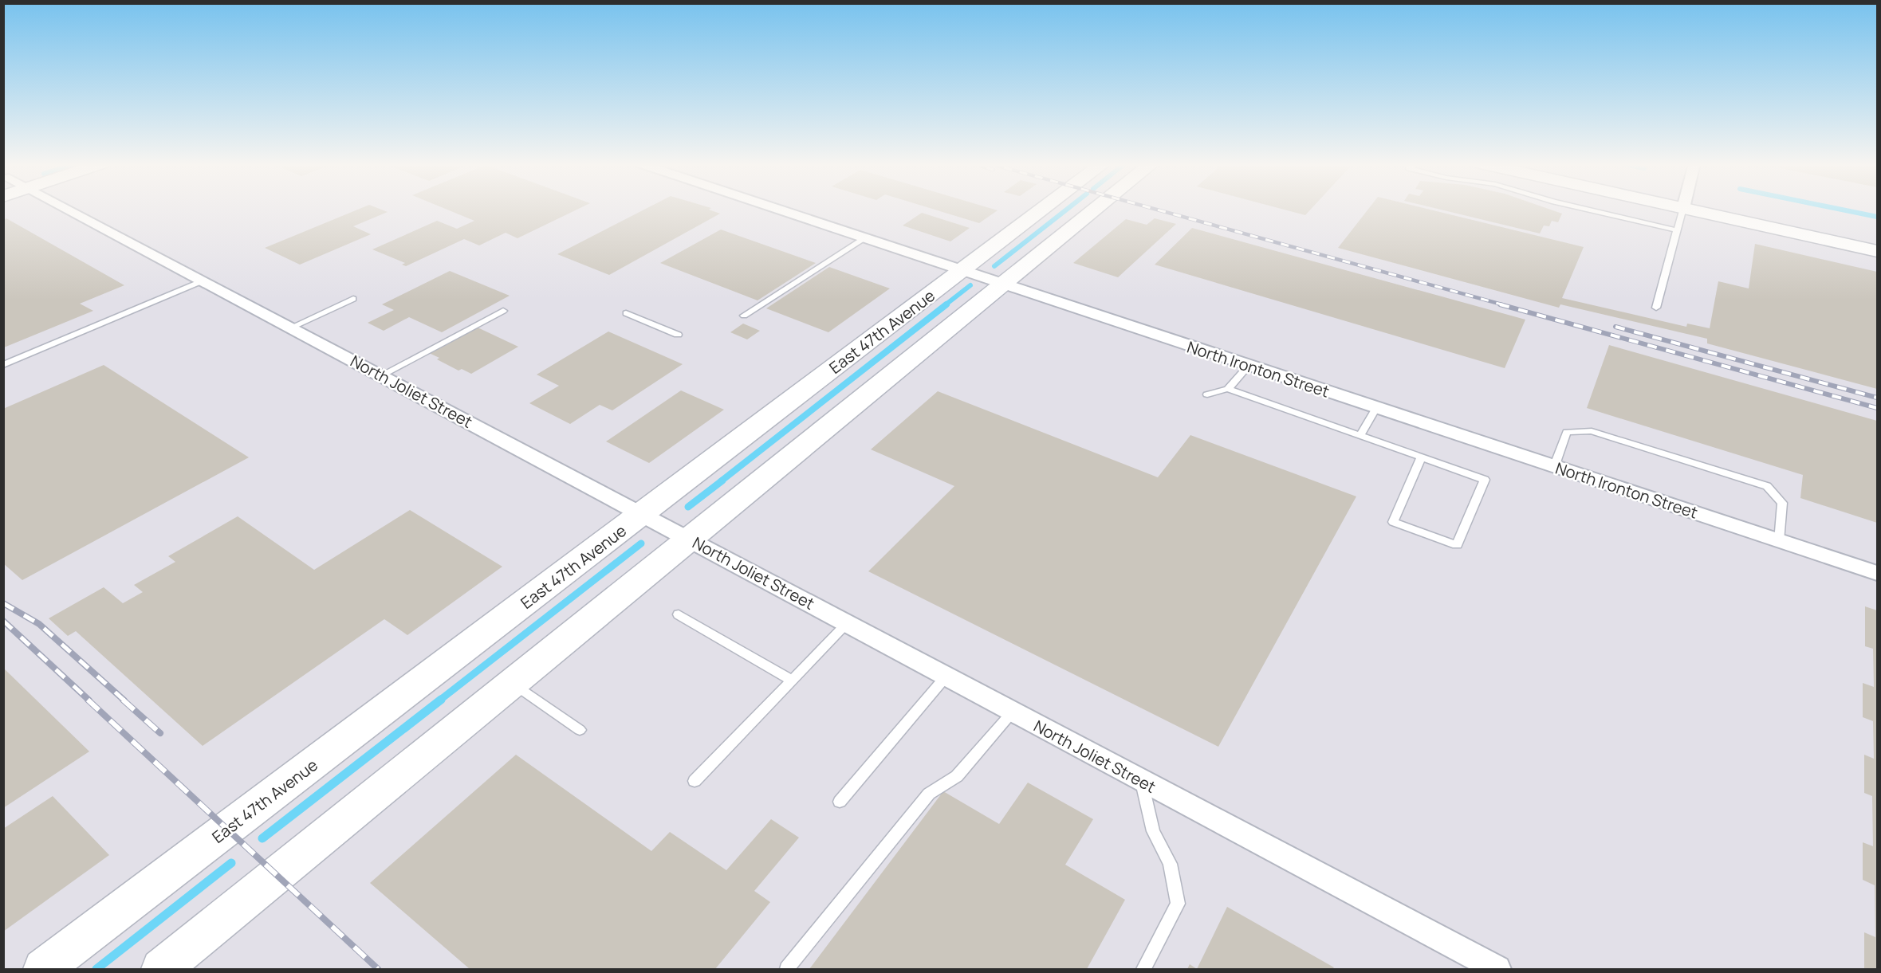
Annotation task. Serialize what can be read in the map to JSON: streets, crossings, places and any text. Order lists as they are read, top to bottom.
{
  "streets": {
    "main road": ["East 47th Avenue"],
    "street": ["North Ironton Street", "North Joliet Street"]
  },
  "crossings": [
    ["East 47th Avenue", "North Ironton Street"],
    ["East 47th Avenue", "North Joliet Street"]
  ]
}
